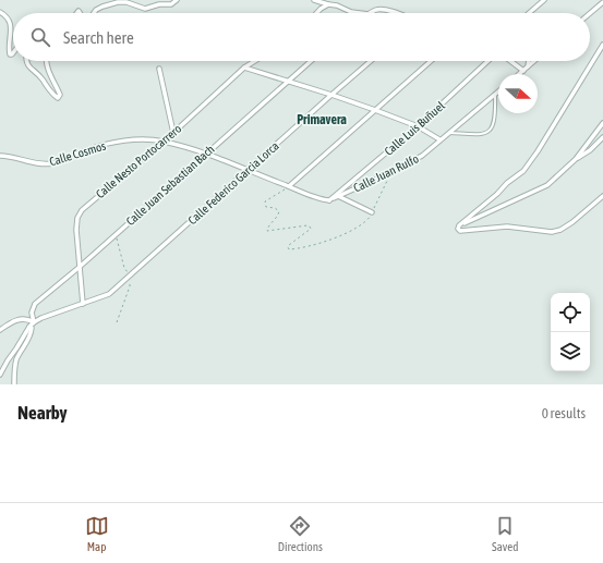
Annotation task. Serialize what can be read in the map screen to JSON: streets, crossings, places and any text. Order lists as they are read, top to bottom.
{
  "streets": {
    "street": [
      "Calle Luis Buñuel",
      "Calle Cosmos",
      "Calle Nesto Portocarrero",
      "Calle Juan Rulfo",
      "Calle Federico Garcia Lorca",
      "Calle Juan Sebastian Bach"
    ]
  },
  "crossings": [
    ["Calle Luis Buñuel", "Calle Cosmos"],
    ["Calle Luis Buñuel", "Calle Juan Rulfo"],
    ["Calle Cosmos", "Calle Nesto Portocarrero"],
    ["Calle Cosmos", "Calle Juan Rulfo"],
    ["Calle Cosmos", "Calle Federico Garcia Lorca"],
    ["Calle Cosmos", "Calle Juan Sebastian Bach"],
    ["Calle Nesto Portocarrero", "Calle Federico Garcia Lorca"],
    ["Calle Nesto Portocarrero", "Calle Juan Sebastian Bach"],
    ["Calle Federico Garcia Lorca", "Calle Juan Sebastian Bach"]
  ],
  "districts": ["Primavera"],
  "north": "right",
  "page": {
    "search": "Search here",
    "heading": ["Nearby", "0 results"],
    "nav": ["Map", "Directions", "Saved"]
  }
}
